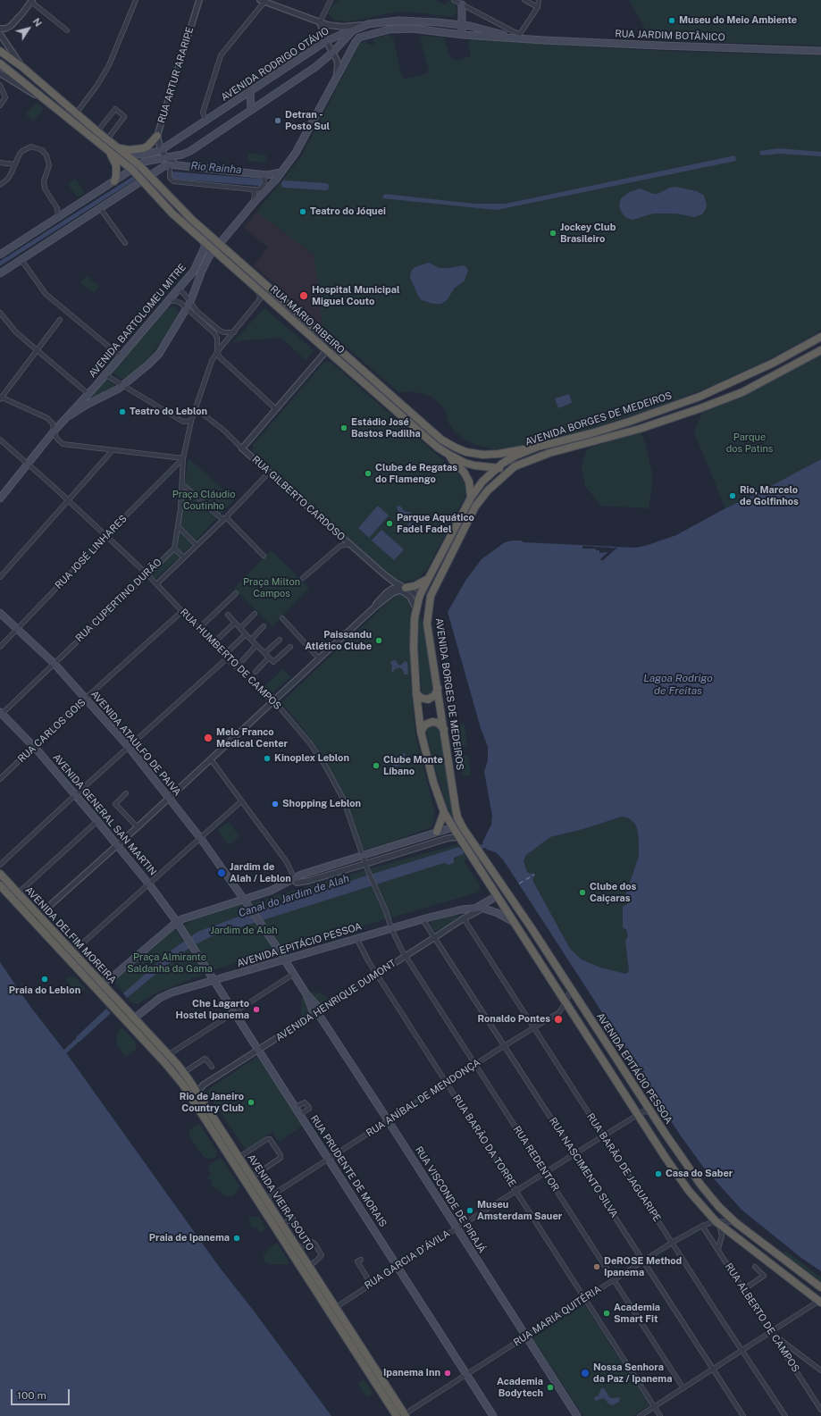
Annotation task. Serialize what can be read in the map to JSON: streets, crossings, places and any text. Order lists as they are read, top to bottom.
{
  "streets": {
    "highway": [
      "RUA MÁRIO RIBEIRO",
      "AVENIDA BORGES DE MEDEIROS",
      "AVENIDA DELFIM MOREIRA",
      "AVENIDA EPITÁCIO PESSOA",
      "AVENIDA VIEIRA SOUTO"
    ],
    "main road": [
      "RUA JARDIM BOTÂNICO",
      "AVENIDA RODRIGO OTÁVIO",
      "AVENIDA BARTOLOMEU MITRE",
      "AVENIDA ATAULFO DE PAIVA",
      "AVENIDA GENERAL SAN MARTIN",
      "RUA PRUDENTE DE MORAIS",
      "RUA VISCONDE DE PIRAJÁ"
    ],
    "street": [
      "RUA ARTUR ARARIPE",
      "RUA GILBERTO CARDOSO",
      "RUA JOSÉ LINHARES",
      "RUA CUPERTINO DURÃO",
      "RUA HUMBERTO DE CAMPOS",
      "RUA CARLOS GOIS",
      "AVENIDA HENRIQUE DUMONT",
      "RUA ANÍBAL DE MENDONÇA",
      "RUA BARÃO DA TORRE",
      "RUA REDENTOR",
      "RUA NASCIMENTO SILVA",
      "RUA BARÃO DE JAGUARIPE",
      "RUA GARCIA D'ÁVILA",
      "RUA MARIA QUITÉRIA",
      "RUA ALBERTO DE CAMPOS"
    ]
  },
  "crossings": [
    ["RUA JARDIM BOTÂNICO", "AVENIDA RODRIGO OTÁVIO"],
    ["RUA JARDIM BOTÂNICO", "AVENIDA BARTOLOMEU MITRE"],
    ["AVENIDA RODRIGO OTÁVIO", "RUA ARTUR ARARIPE"],
    ["AVENIDA RODRIGO OTÁVIO", "RUA MÁRIO RIBEIRO"],
    ["RUA MÁRIO RIBEIRO", "AVENIDA BARTOLOMEU MITRE"],
    ["RUA MÁRIO RIBEIRO", "AVENIDA BORGES DE MEDEIROS"],
    ["AVENIDA BARTOLOMEU MITRE", "RUA HUMBERTO DE CAMPOS"],
    ["AVENIDA BORGES DE MEDEIROS", "RUA GILBERTO CARDOSO"],
    ["AVENIDA BORGES DE MEDEIROS", "AVENIDA EPITÁCIO PESSOA"],
    ["RUA JOSÉ LINHARES", "RUA HUMBERTO DE CAMPOS"],
    ["RUA JOSÉ LINHARES", "AVENIDA ATAULFO DE PAIVA"],
    ["RUA CUPERTINO DURÃO", "RUA HUMBERTO DE CAMPOS"],
    ["RUA CUPERTINO DURÃO", "AVENIDA ATAULFO DE PAIVA"],
    ["RUA CUPERTINO DURÃO", "AVENIDA GENERAL SAN MARTIN"],
    ["RUA HUMBERTO DE CAMPOS", "RUA CARLOS GOIS"],
    ["RUA HUMBERTO DE CAMPOS", "AVENIDA EPITÁCIO PESSOA"],
    ["RUA HUMBERTO DE CAMPOS", "RUA REDENTOR"],
    ["RUA CARLOS GOIS", "AVENIDA ATAULFO DE PAIVA"],
    ["RUA CARLOS GOIS", "AVENIDA GENERAL SAN MARTIN"],
    ["AVENIDA ATAULFO DE PAIVA", "RUA VISCONDE DE PIRAJÁ"],
    ["AVENIDA GENERAL SAN MARTIN", "RUA PRUDENTE DE MORAIS"],
    ["AVENIDA DELFIM MOREIRA", "AVENIDA VIEIRA SOUTO"],
    ["AVENIDA EPITÁCIO PESSOA", "AVENIDA HENRIQUE DUMONT"],
    ["AVENIDA EPITÁCIO PESSOA", "RUA ANÍBAL DE MENDONÇA"],
    ["AVENIDA EPITÁCIO PESSOA", "RUA BARÃO DA TORRE"],
    ["AVENIDA EPITÁCIO PESSOA", "RUA REDENTOR"],
    ["AVENIDA EPITÁCIO PESSOA", "RUA NASCIMENTO SILVA"],
    ["AVENIDA EPITÁCIO PESSOA", "RUA PRUDENTE DE MORAIS"],
    ["AVENIDA EPITÁCIO PESSOA", "RUA VISCONDE DE PIRAJÁ"],
    ["AVENIDA EPITÁCIO PESSOA", "AVENIDA VIEIRA SOUTO"],
    ["AVENIDA EPITÁCIO PESSOA", "RUA GARCIA D'ÁVILA"],
    ["AVENIDA EPITÁCIO PESSOA", "RUA MARIA QUITÉRIA"],
    ["AVENIDA HENRIQUE DUMONT", "RUA BARÃO DA TORRE"],
    ["AVENIDA HENRIQUE DUMONT", "RUA REDENTOR"],
    ["AVENIDA HENRIQUE DUMONT", "RUA NASCIMENTO SILVA"],
    ["AVENIDA HENRIQUE DUMONT", "RUA BARÃO DE JAGUARIPE"],
    ["AVENIDA HENRIQUE DUMONT", "RUA PRUDENTE DE MORAIS"],
    ["AVENIDA HENRIQUE DUMONT", "RUA VISCONDE DE PIRAJÁ"],
    ["AVENIDA HENRIQUE DUMONT", "AVENIDA VIEIRA SOUTO"],
    ["RUA ANÍBAL DE MENDONÇA", "RUA BARÃO DA TORRE"],
    ["RUA ANÍBAL DE MENDONÇA", "RUA REDENTOR"],
    ["RUA ANÍBAL DE MENDONÇA", "RUA NASCIMENTO SILVA"],
    ["RUA ANÍBAL DE MENDONÇA", "RUA BARÃO DE JAGUARIPE"],
    ["RUA ANÍBAL DE MENDONÇA", "RUA PRUDENTE DE MORAIS"],
    ["RUA ANÍBAL DE MENDONÇA", "RUA VISCONDE DE PIRAJÁ"],
    ["RUA ANÍBAL DE MENDONÇA", "AVENIDA VIEIRA SOUTO"],
    ["RUA BARÃO DA TORRE", "RUA GARCIA D'ÁVILA"],
    ["RUA BARÃO DA TORRE", "RUA MARIA QUITÉRIA"],
    ["RUA REDENTOR", "RUA GARCIA D'ÁVILA"],
    ["RUA REDENTOR", "RUA MARIA QUITÉRIA"],
    ["RUA NASCIMENTO SILVA", "RUA GARCIA D'ÁVILA"],
    ["RUA NASCIMENTO SILVA", "RUA MARIA QUITÉRIA"],
    ["RUA BARÃO DE JAGUARIPE", "RUA GARCIA D'ÁVILA"],
    ["RUA BARÃO DE JAGUARIPE", "RUA MARIA QUITÉRIA"],
    ["RUA PRUDENTE DE MORAIS", "RUA GARCIA D'ÁVILA"],
    ["RUA PRUDENTE DE MORAIS", "RUA MARIA QUITÉRIA"],
    ["RUA VISCONDE DE PIRAJÁ", "RUA GARCIA D'ÁVILA"],
    ["RUA VISCONDE DE PIRAJÁ", "RUA MARIA QUITÉRIA"],
    ["AVENIDA VIEIRA SOUTO", "RUA GARCIA D'ÁVILA"],
    ["AVENIDA VIEIRA SOUTO", "RUA MARIA QUITÉRIA"],
    ["RUA MARIA QUITÉRIA", "RUA ALBERTO DE CAMPOS"]
  ],
  "water": ["Rio Rainha", "Lagoa Rodrigo de Freitas", "Canal do Jardim de Alah"],
  "parks": [
    "Parque dos Patins",
    "Praça Cláudio Coutinho",
    "Praça Milton Campos",
    "Jardim de Alah",
    "Praça Almirante Saldanha da Gama"
  ],
  "places": [
    "Museu do Meio Ambiente",
    "Detran - Posto Sul",
    "Teatro do Jóquei",
    "Jockey Club Brasileiro",
    "Hospital Municipal Miguel Couto",
    "Teatro do Leblon",
    "Estádio José Bastos Padilha",
    "Clube de Regatas do Flamengo",
    "Rio, Marcelo de Golfinhos",
    "Parque Aquático Fadel Fadel",
    "Paissandu Atlético Clube",
    "Melo Franco Medical Center",
    "Kinoplex Leblon",
    "Clube Monte Líbano",
    "Shopping Leblon",
    "Jardim de Alah / Leblon",
    "Clube dos Caiçaras",
    "Praia do Leblon",
    "Che Lagarto Hostel Ipanema",
    "Ronaldo Pontes",
    "Rio de Janeiro Country Club",
    "Casa do Saber",
    "Museu Amsterdam Sauer",
    "Praia de Ipanema",
    "DeROSE Method Ipanema",
    "Academia Smart Fit",
    "Ipanema Inn",
    "Nossa Senhora da Paz / Ipanema",
    "Academia Bodytech"
  ],
  "scale_bar": "100 m",
  "north": "top right"
}
